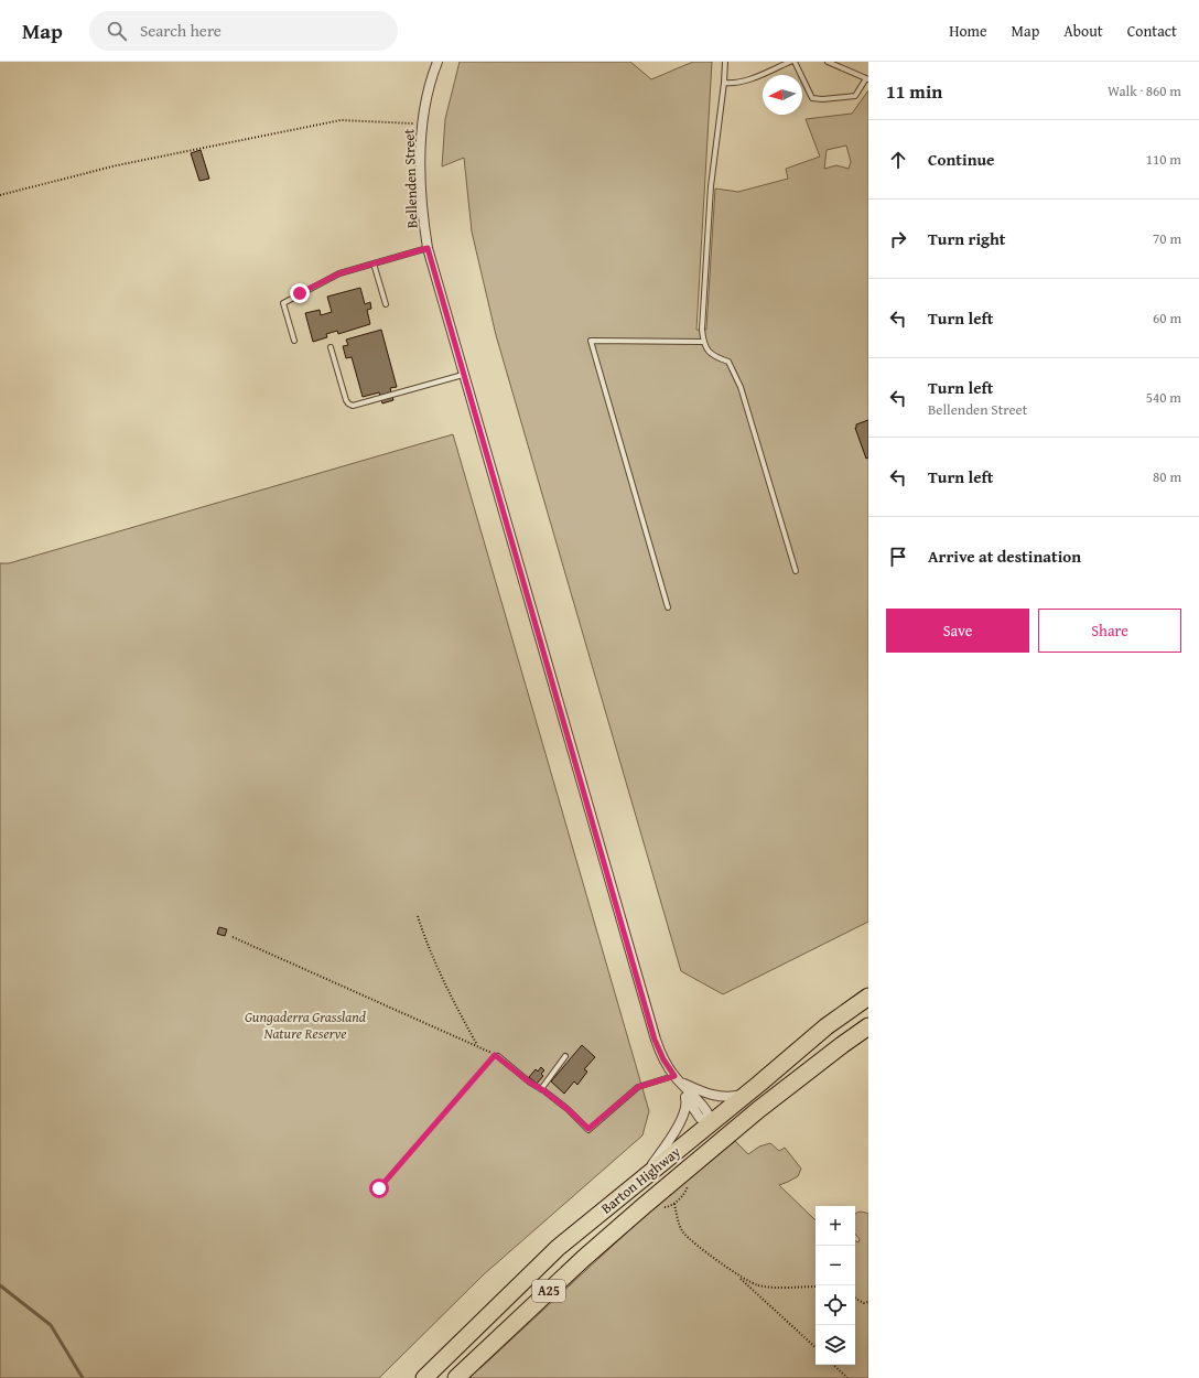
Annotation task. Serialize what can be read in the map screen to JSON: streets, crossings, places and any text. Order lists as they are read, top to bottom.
{
  "streets": {
    "highway": ["Barton Highway", "A25"],
    "street": ["Bellenden Street"]
  },
  "crossings": [
    ["Bellenden Street", "Barton Highway"]
  ],
  "parks": ["Gungaderra Grassland Nature Reserve"],
  "north": "left",
  "page": {
    "header": "Map",
    "search": "Search here",
    "nav": [
      "Home",
      "Map",
      "About",
      "Contact"
    ],
    "heading": ["11 min", "Walk · 860 m"],
    "list": [
      ["Continue", "110 m"],
      ["Turn right", "70 m"],
      ["Turn left", "60 m"],
      ["Turn left", "Bellenden Street", "540 m"],
      ["Turn left", "80 m"],
      "Arrive at destination"
    ],
    "buttons": ["Save", "Share"],
    "map_buttons": ["+", "−"]
  }
}
